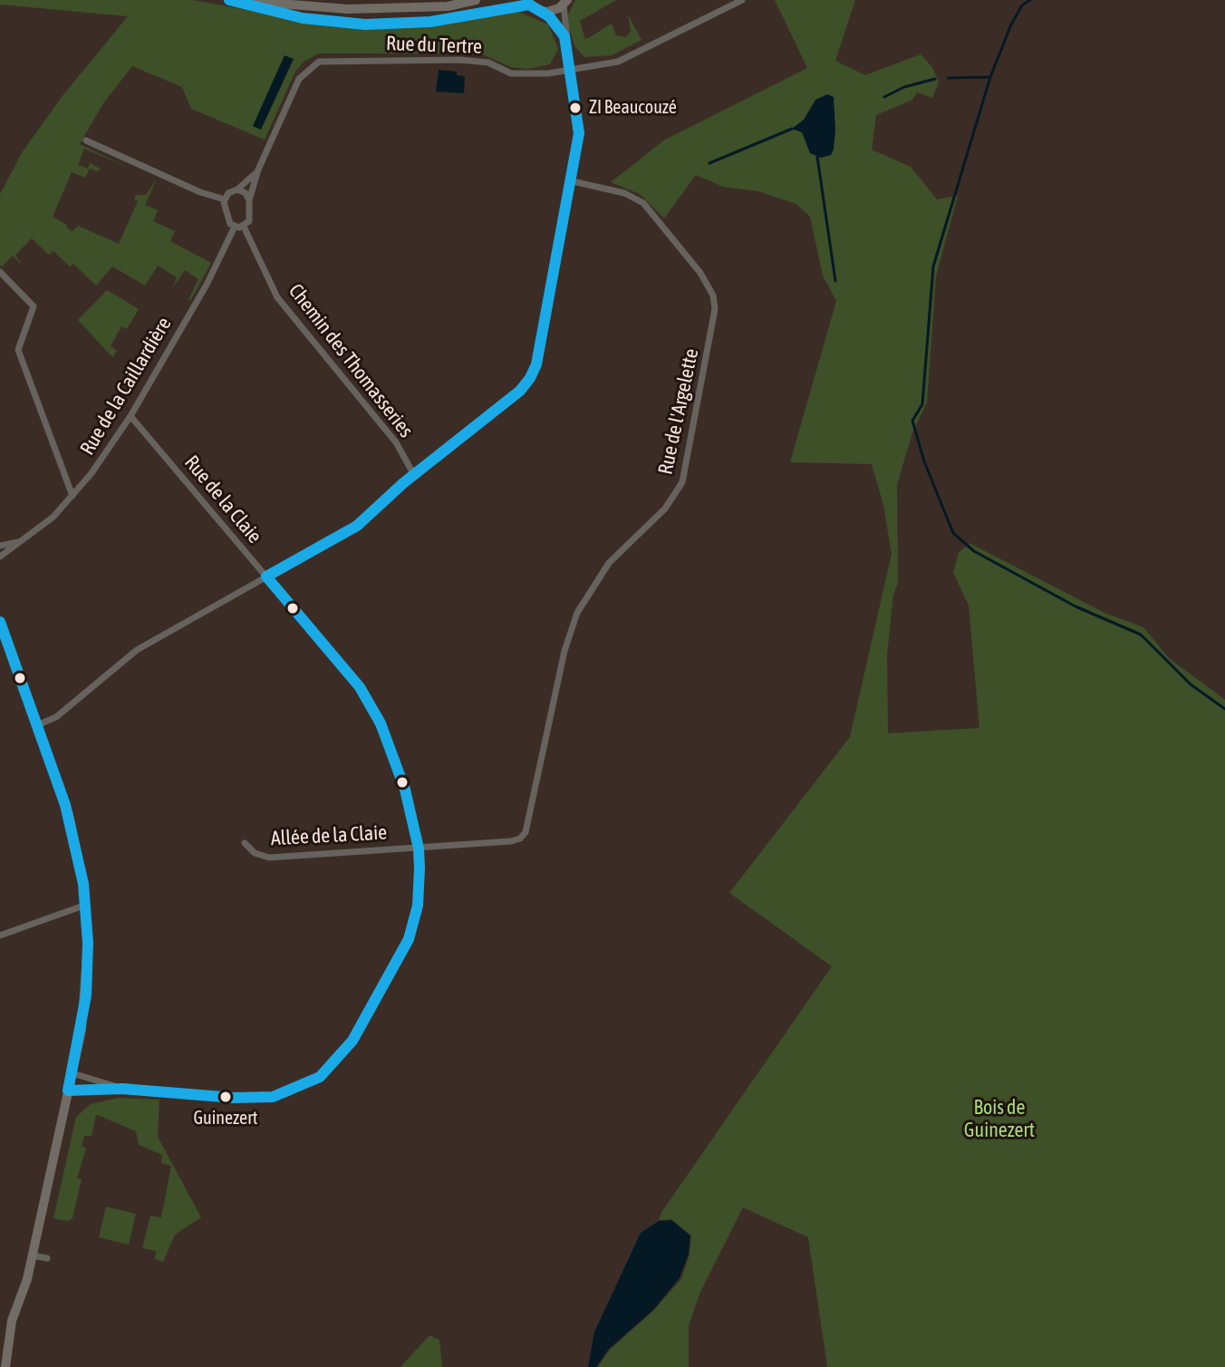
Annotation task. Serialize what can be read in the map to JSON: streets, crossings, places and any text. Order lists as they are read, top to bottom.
{
  "streets": {
    "street": [
      "Rue du Tertre",
      "Chemin des Thomasseries",
      "Rue de la Caillardière",
      "Rue de l'Argelette",
      "Rue de la Claie",
      "Allée de la Claie"
    ]
  },
  "crossings": [
    ["Rue du Tertre", "Chemin des Thomasseries"],
    ["Rue du Tertre", "Rue de la Caillardière"],
    ["Chemin des Thomasseries", "Rue de la Caillardière"],
    ["Rue de la Caillardière", "Rue de la Claie"],
    ["Rue de l'Argelette", "Rue de la Claie"],
    ["Rue de l'Argelette", "Allée de la Claie"],
    ["Rue de la Claie", "Allée de la Claie"]
  ],
  "parks": ["Bois de Guinezert"],
  "places": ["ZI Beaucouzé", "Guinezert"]
}
